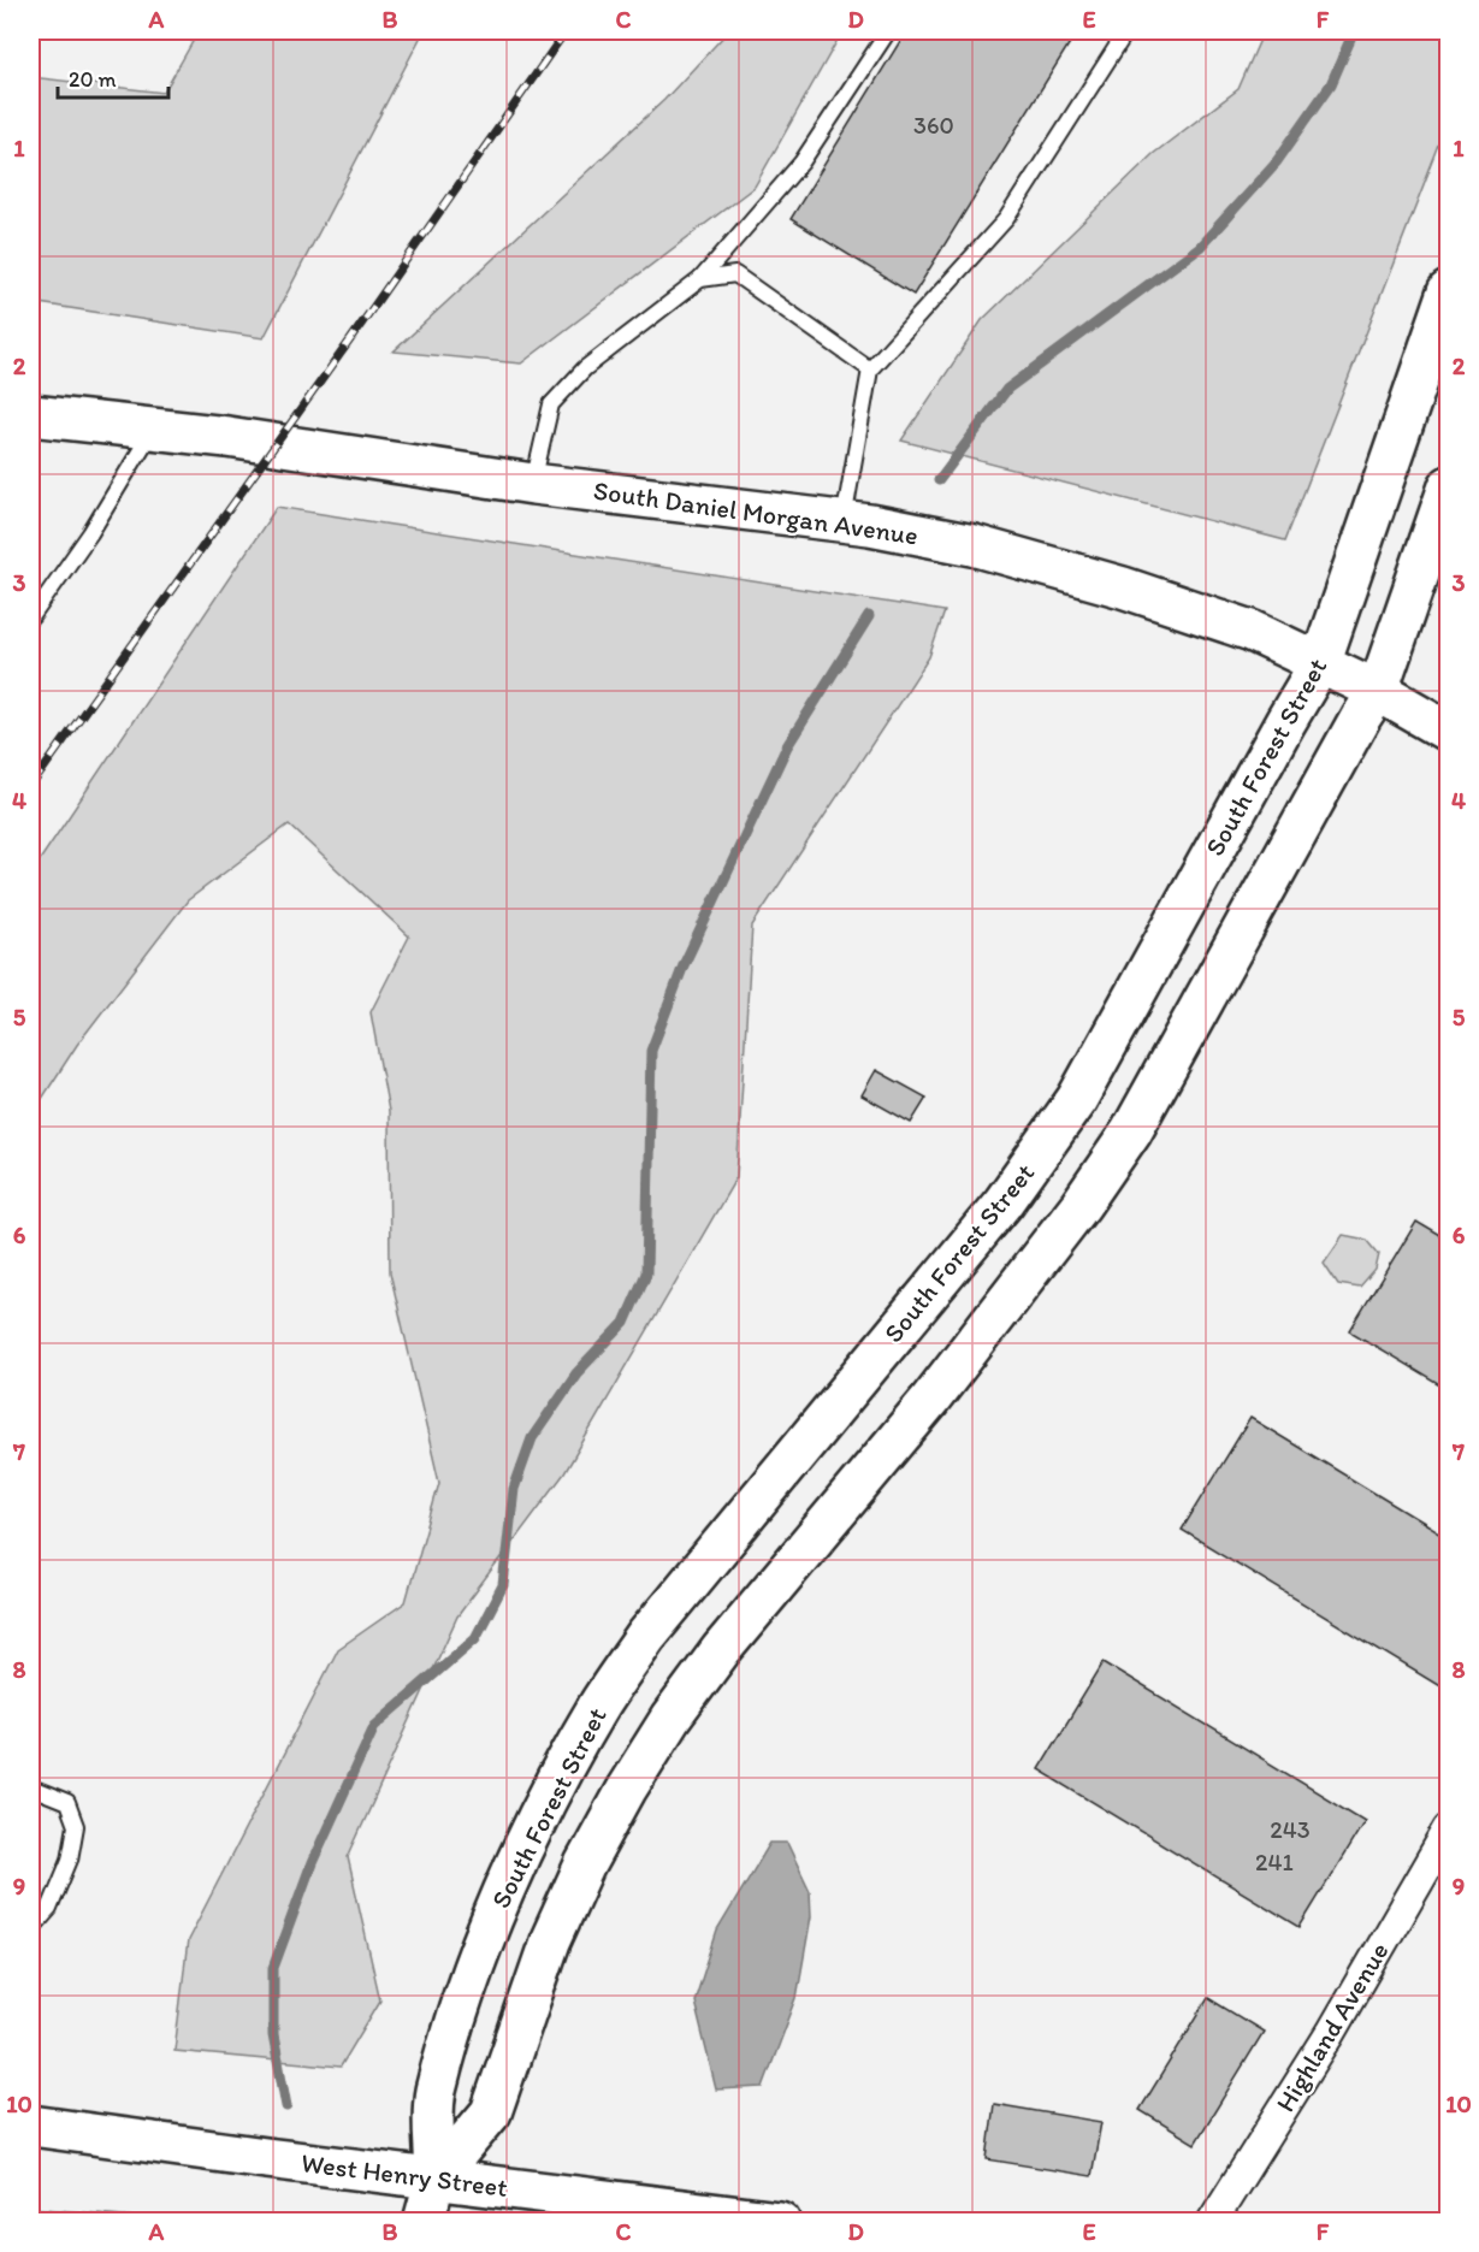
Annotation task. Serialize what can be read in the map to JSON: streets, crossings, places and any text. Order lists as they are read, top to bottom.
{
  "streets": {
    "street": [
      "South Daniel Morgan Avenue",
      "South Forest Street",
      "Highland Avenue",
      "West Henry Street"
    ]
  },
  "crossings": [
    ["South Daniel Morgan Avenue", "South Forest Street"],
    ["South Forest Street", "West Henry Street"]
  ],
  "house_numbers": ["360", "243", "241"],
  "scale_bar": "20 m",
  "grid": {
    "columns": [
      "A",
      "B",
      "C",
      "D",
      "E",
      "F"
    ],
    "rows": [
      "1",
      "2",
      "3",
      "4",
      "5",
      "6",
      "7",
      "8",
      "9",
      "10"
    ]
  }
}
